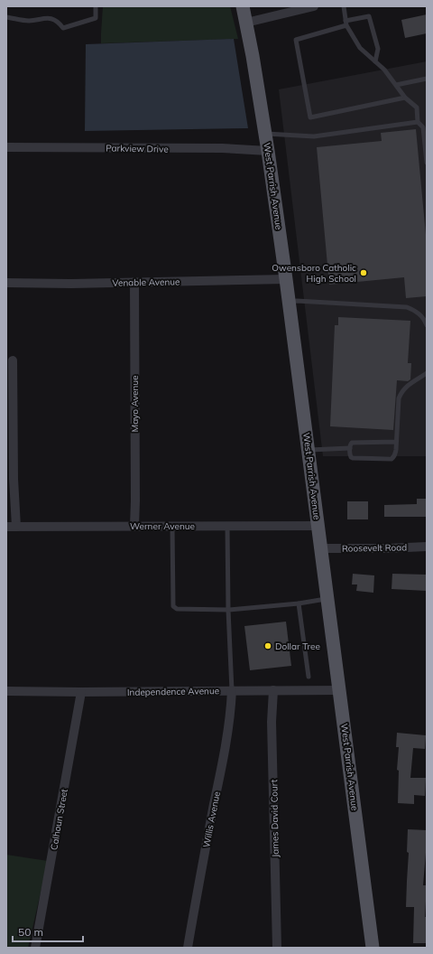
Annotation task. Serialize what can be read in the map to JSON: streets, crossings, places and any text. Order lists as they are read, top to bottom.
{
  "streets": {
    "main road": ["West Parrish Avenue"],
    "street": [
      "Parkview Drive",
      "Venable Avenue",
      "Mayo Avenue",
      "Werner Avenue",
      "Roosevelt Road",
      "Independence Avenue",
      "James David Court",
      "Calhoun Street",
      "Willis Avenue"
    ]
  },
  "crossings": [
    ["Parkview Drive", "West Parrish Avenue"],
    ["West Parrish Avenue", "Venable Avenue"],
    ["West Parrish Avenue", "Werner Avenue"],
    ["West Parrish Avenue", "Roosevelt Road"],
    ["West Parrish Avenue", "Independence Avenue"],
    ["Venable Avenue", "Mayo Avenue"],
    ["Mayo Avenue", "Werner Avenue"],
    ["Independence Avenue", "James David Court"],
    ["Independence Avenue", "Calhoun Street"],
    ["Independence Avenue", "Willis Avenue"]
  ],
  "places": ["Owensboro Catholic High School", "Dollar Tree"],
  "scale_bar": "50 m"
}
